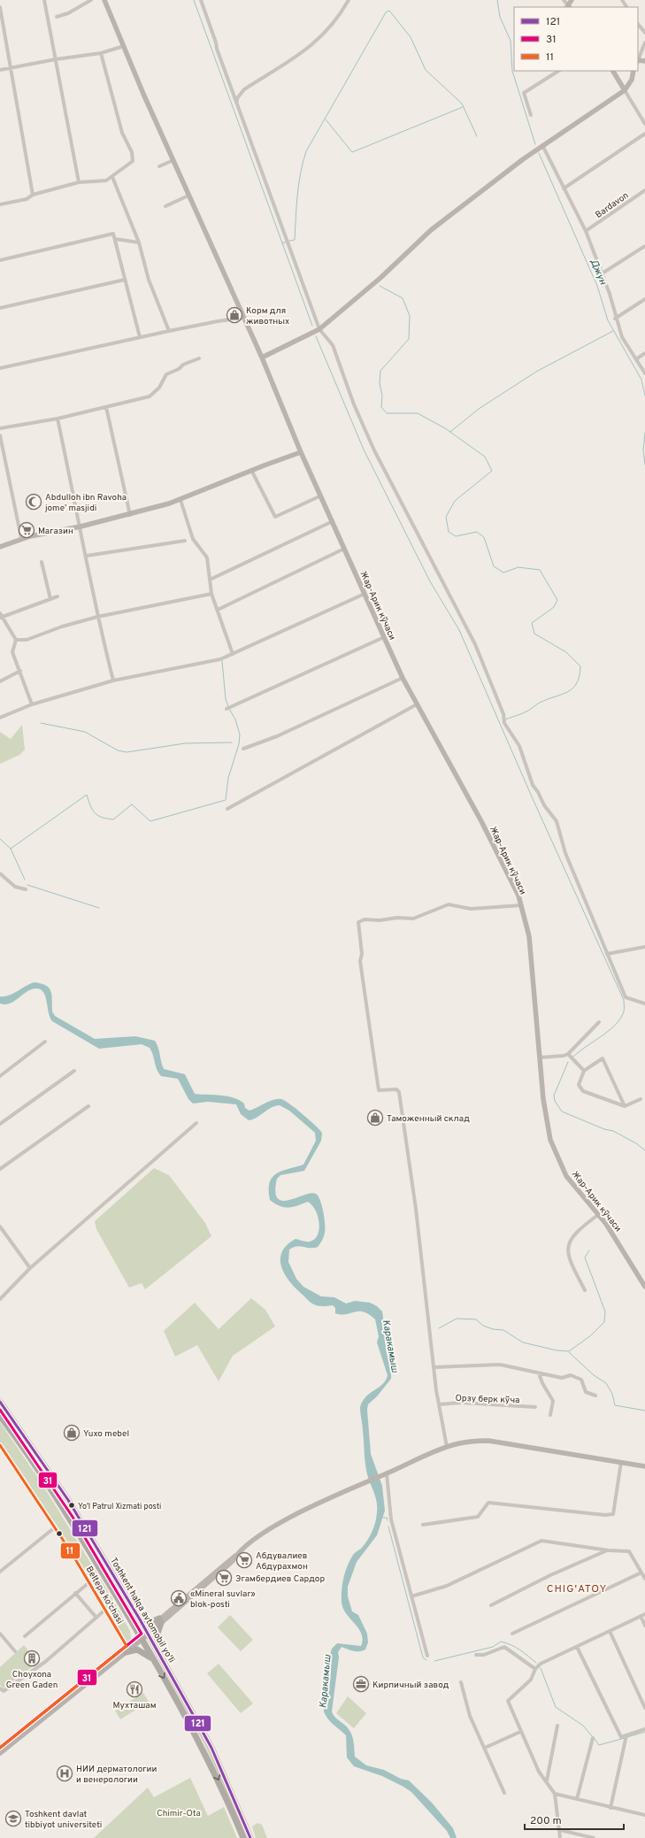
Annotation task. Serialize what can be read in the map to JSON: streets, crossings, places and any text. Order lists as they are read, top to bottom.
{
  "streets": {
    "highway": ["Toshkent halqa avtomobil yo'li"],
    "main road": ["Жар-Арик кўчаси", "Beltepa ko'chasi"],
    "street": ["Bardavon", "Орзу берк кўча"]
  },
  "districts": ["CHIG'ATOY"],
  "water": ["Джун", "Каракамыш"],
  "parks": ["Chimir-Ota"],
  "places": {
    "shop": ["Корм для животных", "Таможенный склад", "Yuxo mebel"],
    "mosque": ["Abdulloh ibn Ravoha jome’ masjidi"],
    "supermarket": ["Магазин", "Абдувалиев Абдурахмон", "Эгамбердиев Сардор"],
    "other": ["Yo'l Patrul Xizmati posti"],
    "public building": ["«Mineral suvlar» blok-posti"],
    "building": ["Choyxona Green Gaden"],
    "office": ["Кирпичный завод"],
    "restaurant": ["Мухташам"],
    "hospital": ["НИИ дерматологии и венерологии"],
    "school or university": ["Toshkent davlat tibbiyot universiteti"]
  },
  "lines": ["transit line 121", "transit line 31", "transit line 11"],
  "legend": ["121", "31", "11"],
  "scale_bar": "200 m"
}
